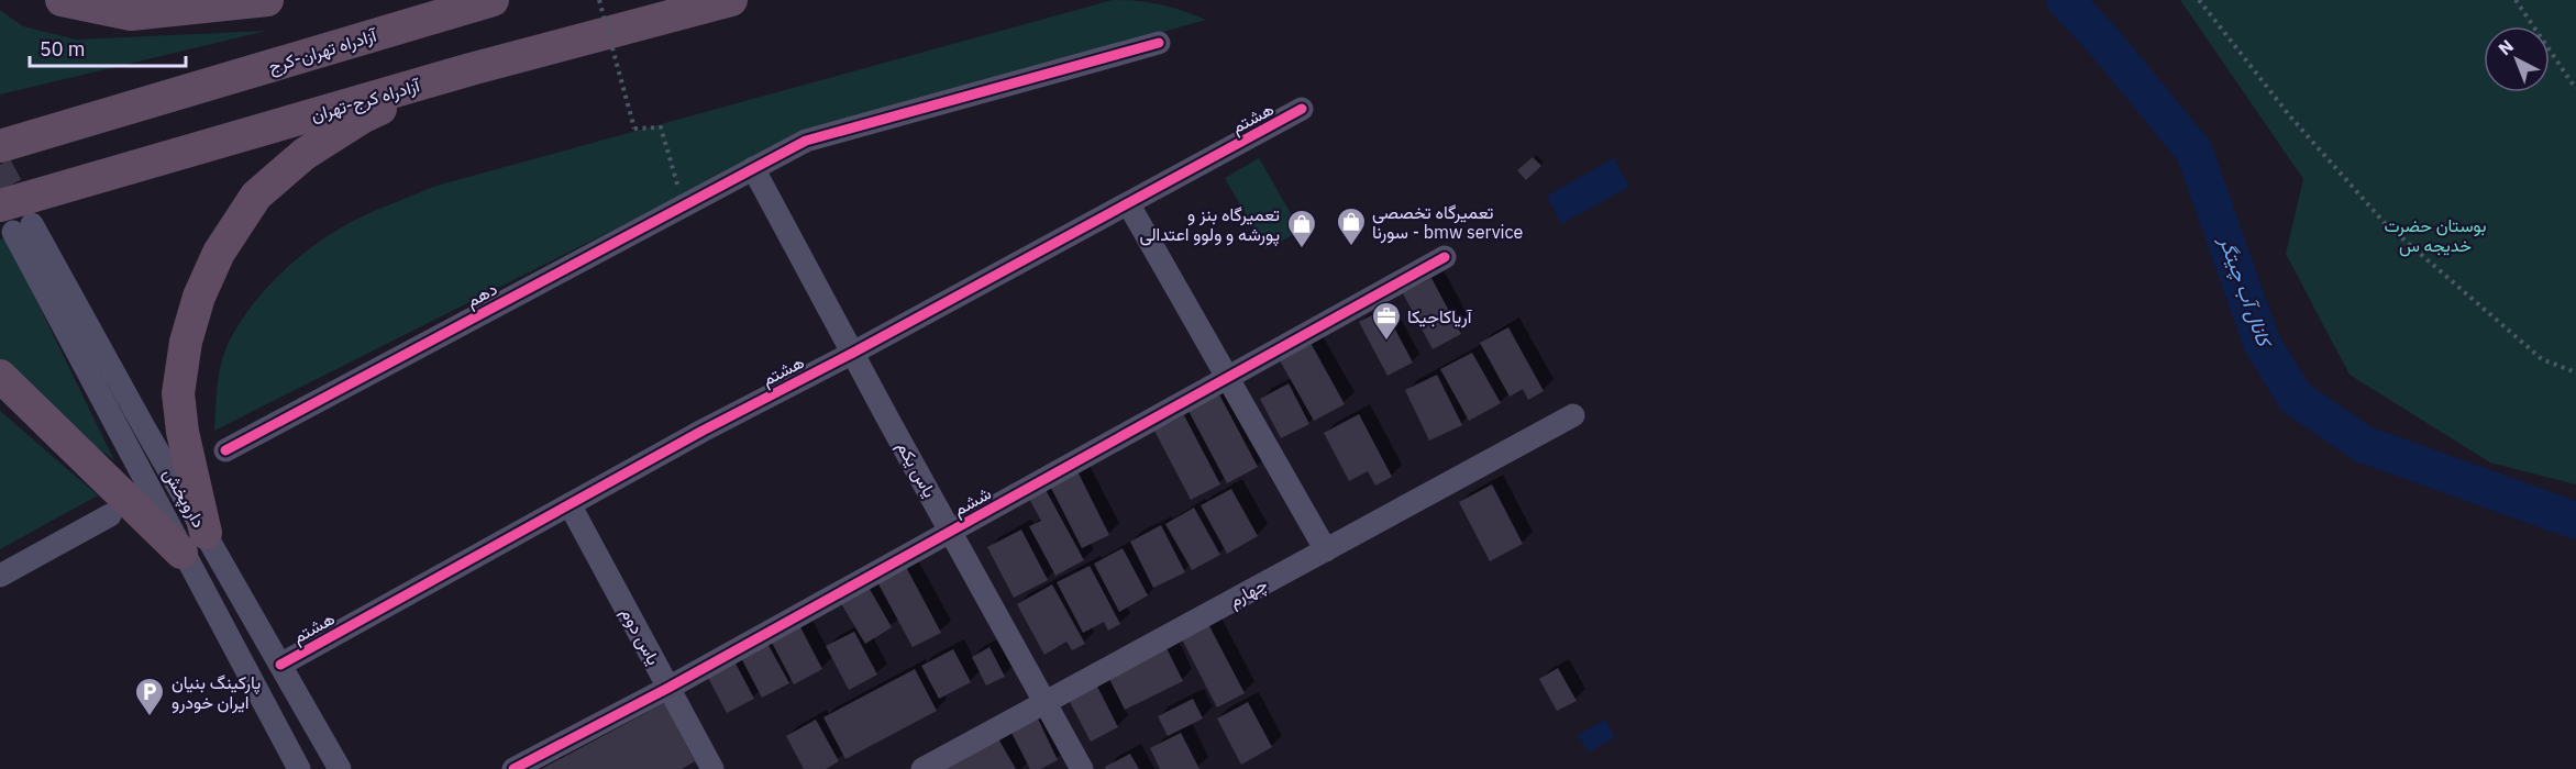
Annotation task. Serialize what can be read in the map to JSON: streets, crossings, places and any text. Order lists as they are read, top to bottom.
{
  "streets": {
    "highway": ["آزادراه تهران-کرج", "آزادراه کرج-تهران"],
    "street": [
      "هشتم",
      "دهم",
      "یاس یکم",
      "داروپخش",
      "ششم",
      "چهارم",
      "یاس دوم"
    ]
  },
  "crossings": [
    ["آزادراه کرج-تهران", "داروپخش"],
    ["هشتم", "یاس یکم"],
    ["هشتم", "داروپخش"],
    ["هشتم", "یاس دوم"],
    ["دهم", "یاس یکم"],
    ["یاس یکم", "ششم"],
    ["یاس یکم", "چهارم"],
    ["ششم", "یاس دوم"]
  ],
  "water": ["کانال آب چیتگر"],
  "parks": ["بوستان حضرت خدیجه س"],
  "places": {
    "shop": ["تعمیرگاه تخصصی سورنا - bmw service", "تعمیرگاه بنز و پورشه و ولوو اعتدالی"],
    "office": ["آریاکاجیکا"],
    "parking": ["پارکینگ بنیان ایران خودرو"]
  },
  "scale_bar": "50 m",
  "north": "top left"
}
